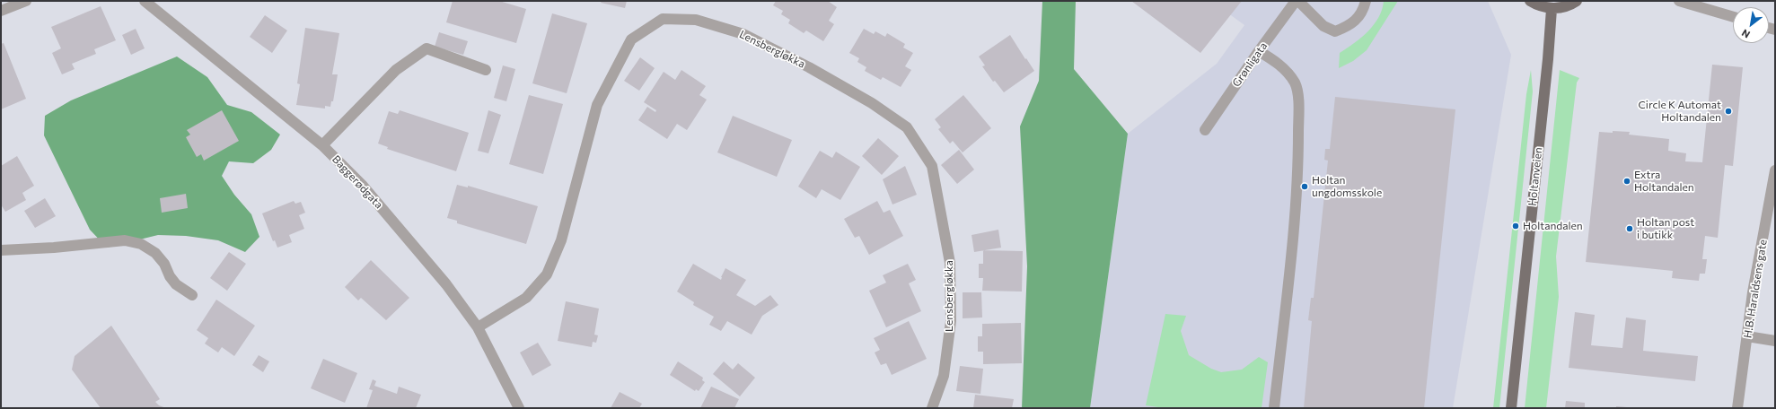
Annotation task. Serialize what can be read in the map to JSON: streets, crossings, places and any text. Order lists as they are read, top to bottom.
{
  "streets": {
    "main road": ["Holtanveien"],
    "street": [
      "Lensbergløkka",
      "Grønligata",
      "Baggerødgata",
      "H.B. Haraldsens gate"
    ]
  },
  "crossings": [
    ["Lensbergløkka", "Baggerødgata"]
  ],
  "places": [
    "Circle K Automat Holtandalen",
    "Extra Holtandalen",
    "Holtan ungdomsskole",
    "Holtandalen",
    "Holtan post i butikk"
  ],
  "north": "bottom left"
}
